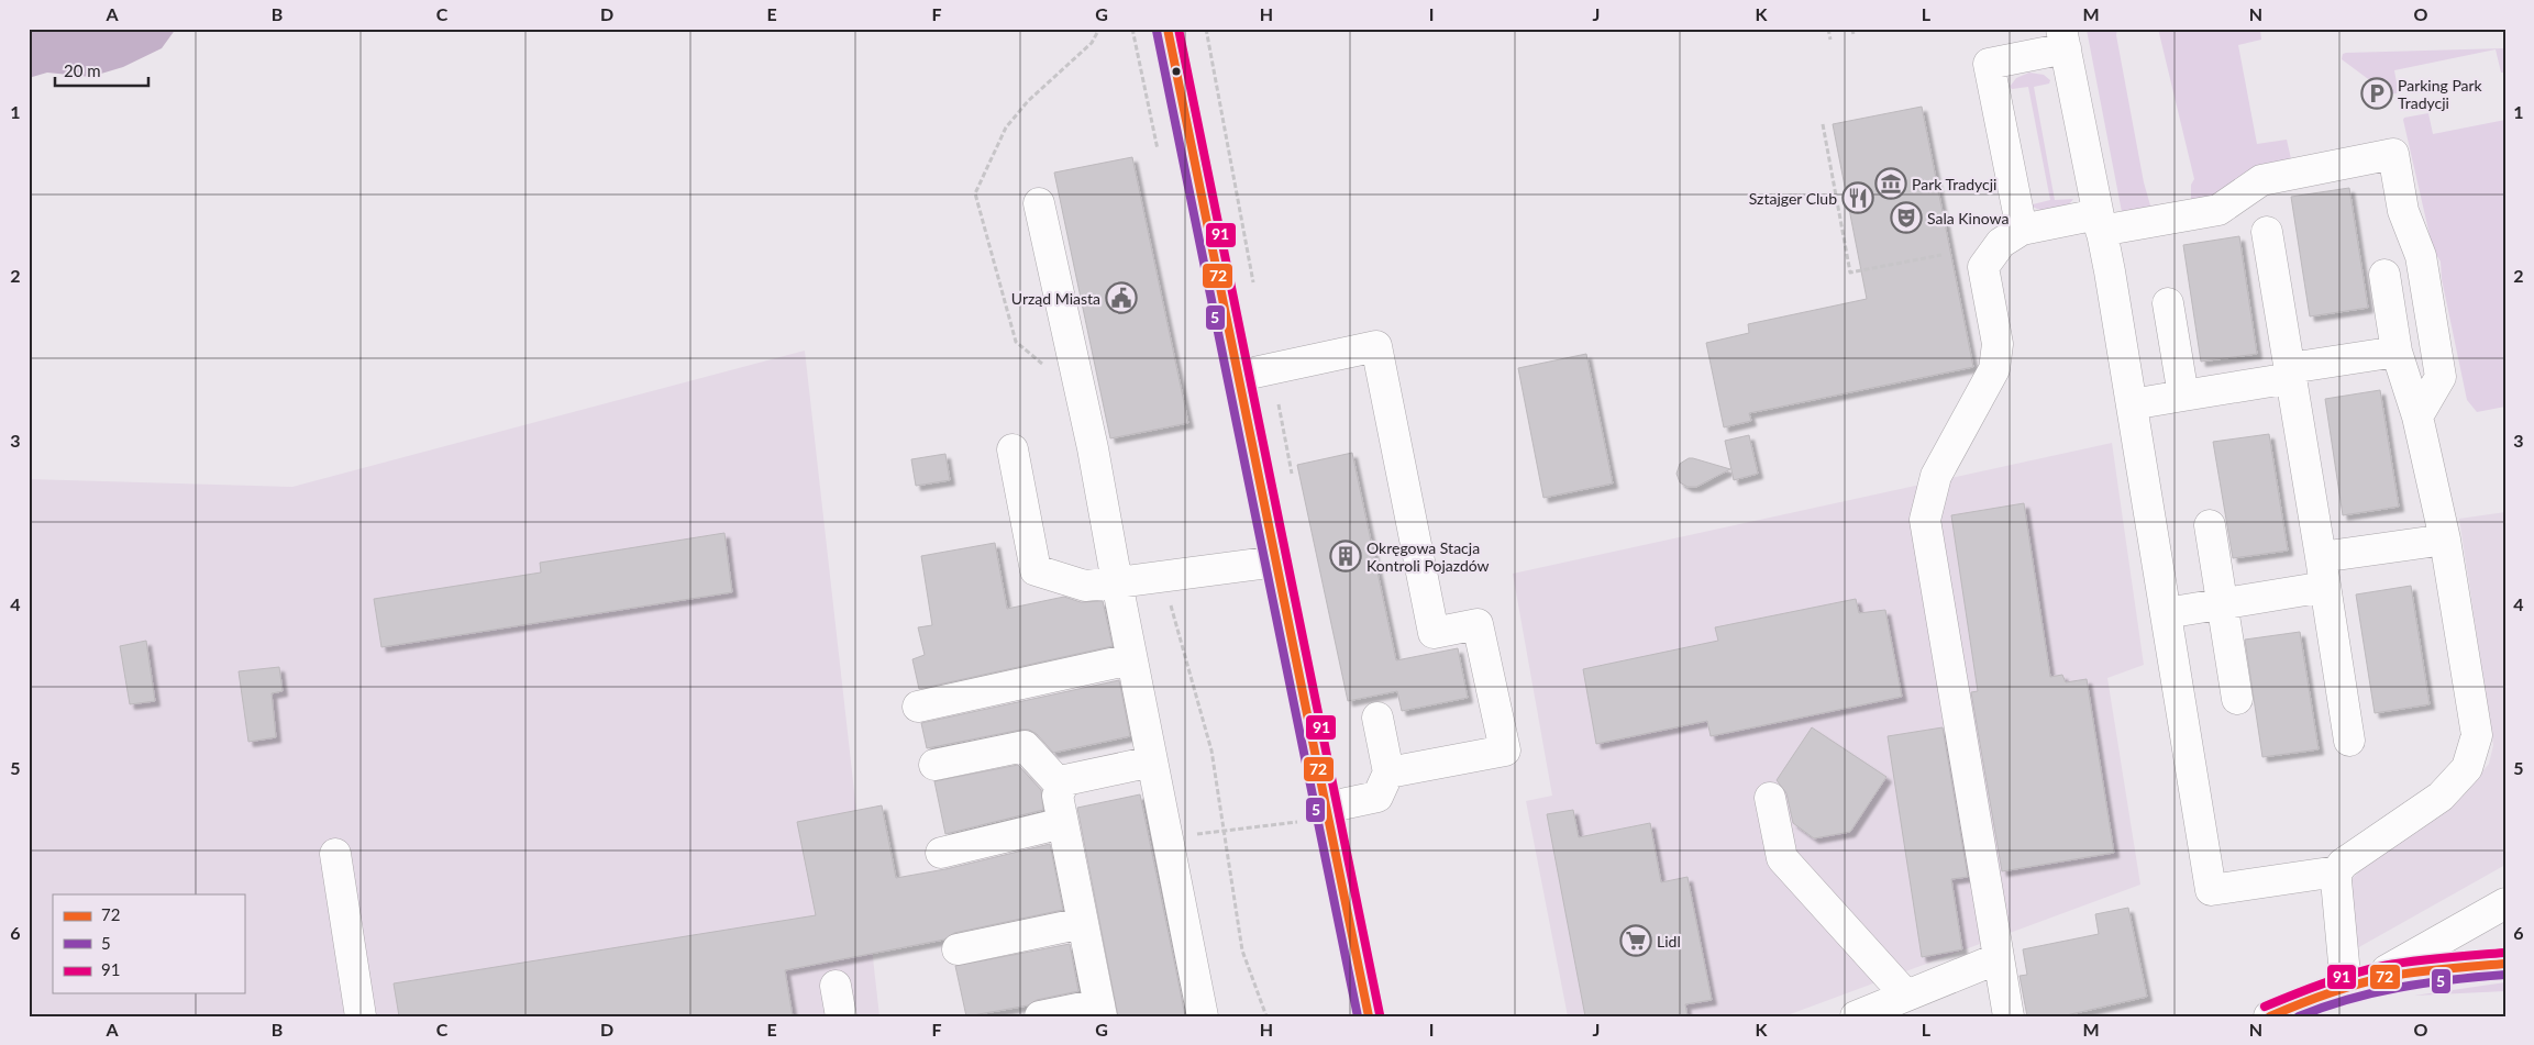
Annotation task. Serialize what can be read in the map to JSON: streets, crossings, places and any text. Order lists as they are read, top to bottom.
{
  "places": {
    "parking": ["Parking Park Tradycji"],
    "museum": ["Park Tradycji"],
    "restaurant": ["Sztajger Club"],
    "theatre": ["Sala Kinowa"],
    "public building": ["Urząd Miasta"],
    "building": ["Okręgowa Stacja Kontroli Pojazdów"],
    "supermarket": ["Lidl"]
  },
  "lines": ["transit line 72", "transit line 91", "transit line 5"],
  "legend": ["72", "5", "91"],
  "scale_bar": "20 m",
  "grid": {
    "columns": [
      "A",
      "B",
      "C",
      "D",
      "E",
      "F",
      "G",
      "H",
      "I",
      "J",
      "K",
      "L",
      "M",
      "N",
      "O"
    ],
    "rows": [
      "1",
      "2",
      "3",
      "4",
      "5",
      "6"
    ]
  }
}
